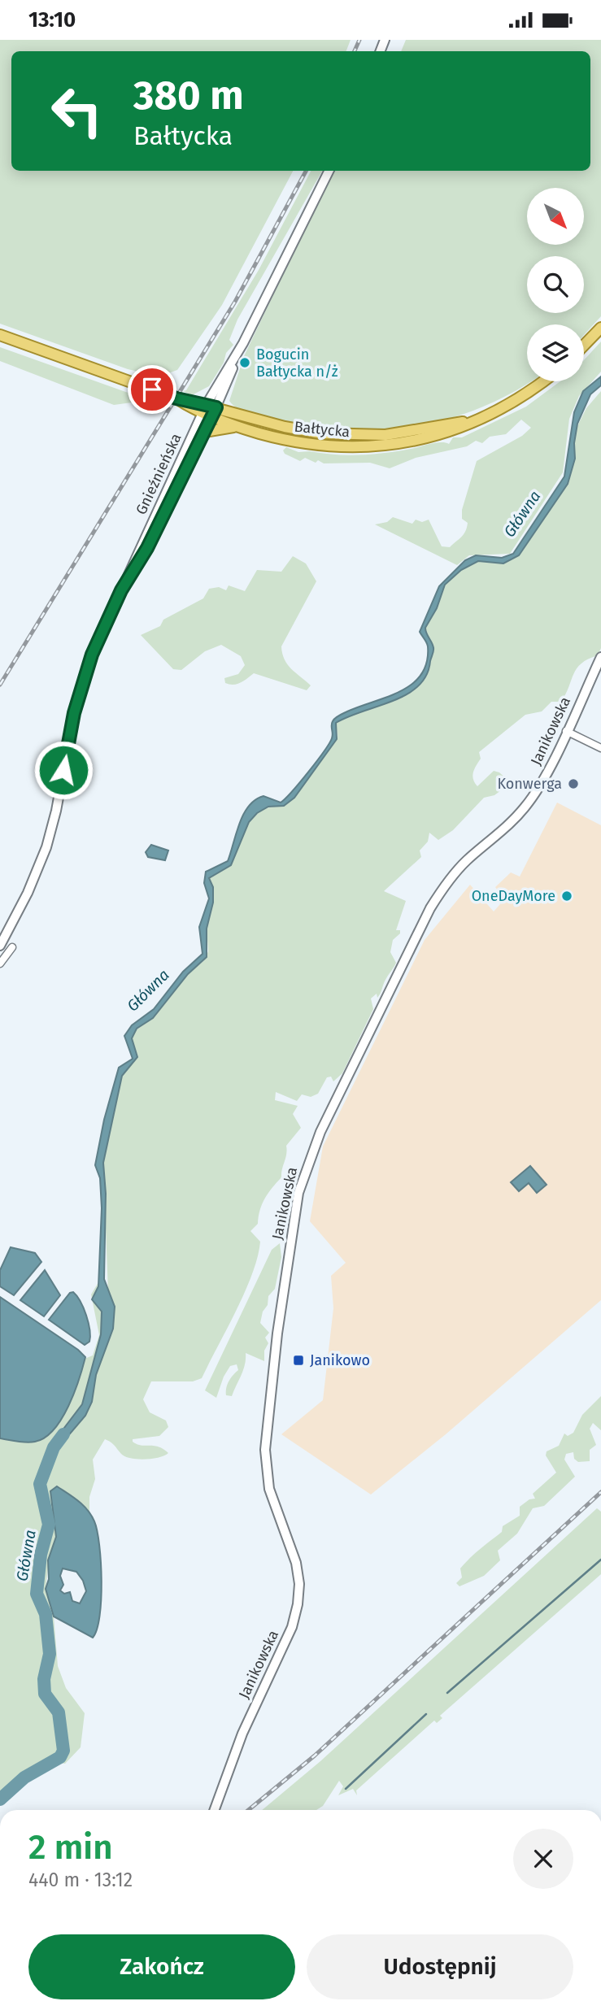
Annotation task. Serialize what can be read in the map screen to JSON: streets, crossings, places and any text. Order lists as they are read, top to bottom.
{
  "streets": {
    "main road": ["Bałtycka"],
    "street": ["Gnieźnieńska", "Janikowska"]
  },
  "crossings": [
    ["Bałtycka", "Gnieźnieńska"]
  ],
  "water": ["Główna"],
  "places": {
    "other": ["Bogucin Bałtycka n/ż", "Konwerga", "OneDayMore"],
    "transit": ["Janikowo"]
  },
  "north": "bottom right",
  "page": {
    "status": "13:10",
    "turn": ["380 m", "Bałtycka"],
    "heading": ["2 min", "440 m · 13:12"],
    "buttons": ["Zakończ", "Udostępnij"]
  }
}
